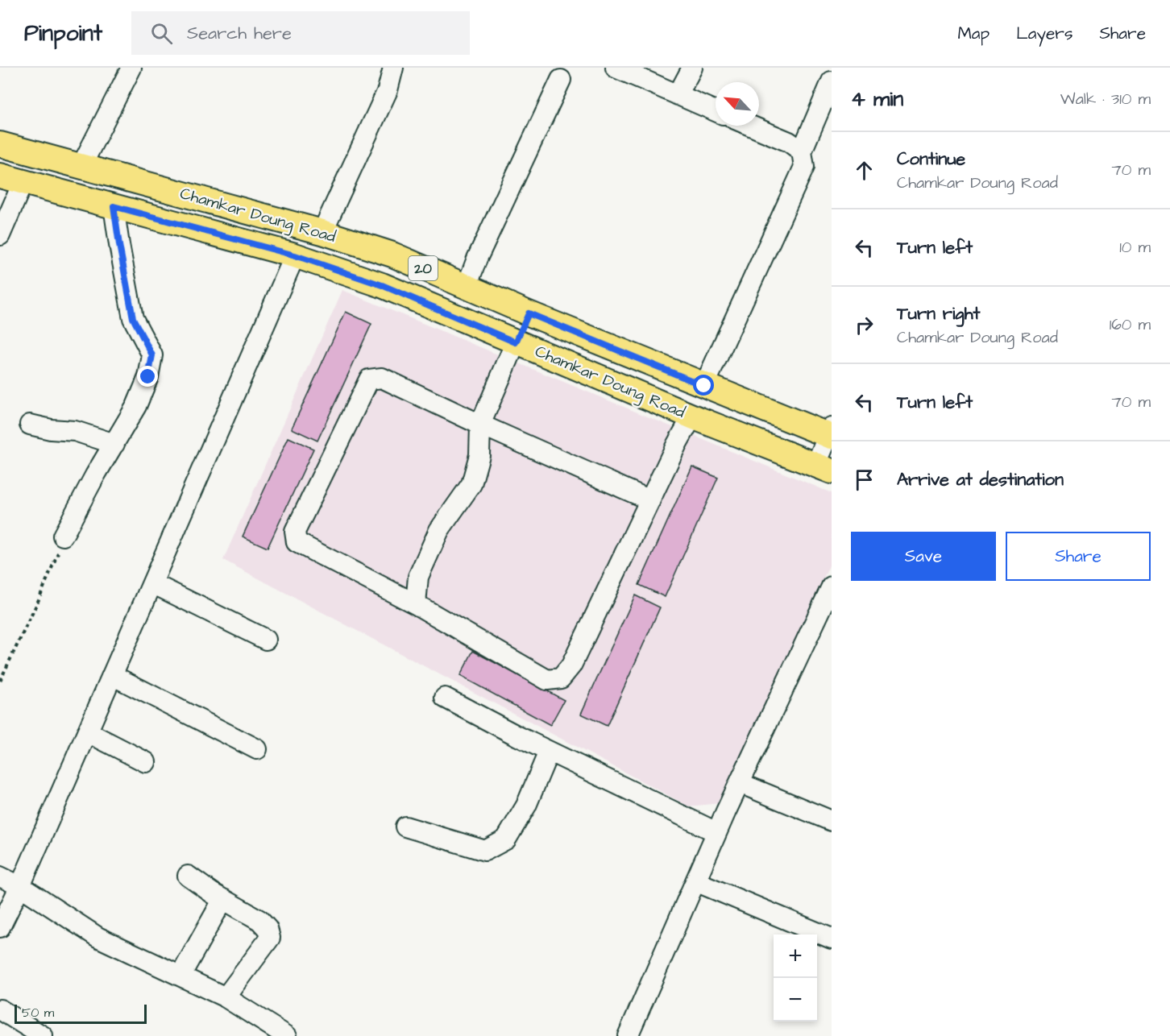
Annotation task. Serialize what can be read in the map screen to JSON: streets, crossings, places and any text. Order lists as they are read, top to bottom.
{
  "streets": {
    "main road": ["Chamkar Doung Road", "20"]
  },
  "scale_bar": "50 m",
  "north": "top left",
  "page": {
    "header": "Pinpoint",
    "search": "Search here",
    "nav": ["Map", "Layers", "Share"],
    "heading": ["4 min", "Walk · 310 m"],
    "list": [
      ["Continue", "Chamkar Doung Road", "70 m"],
      ["Turn left", "10 m"],
      ["Turn right", "Chamkar Doung Road", "160 m"],
      ["Turn left", "70 m"],
      "Arrive at destination"
    ],
    "buttons": ["Save", "Share"],
    "map_buttons": ["+", "−"],
    "scale": "50 m"
  }
}
